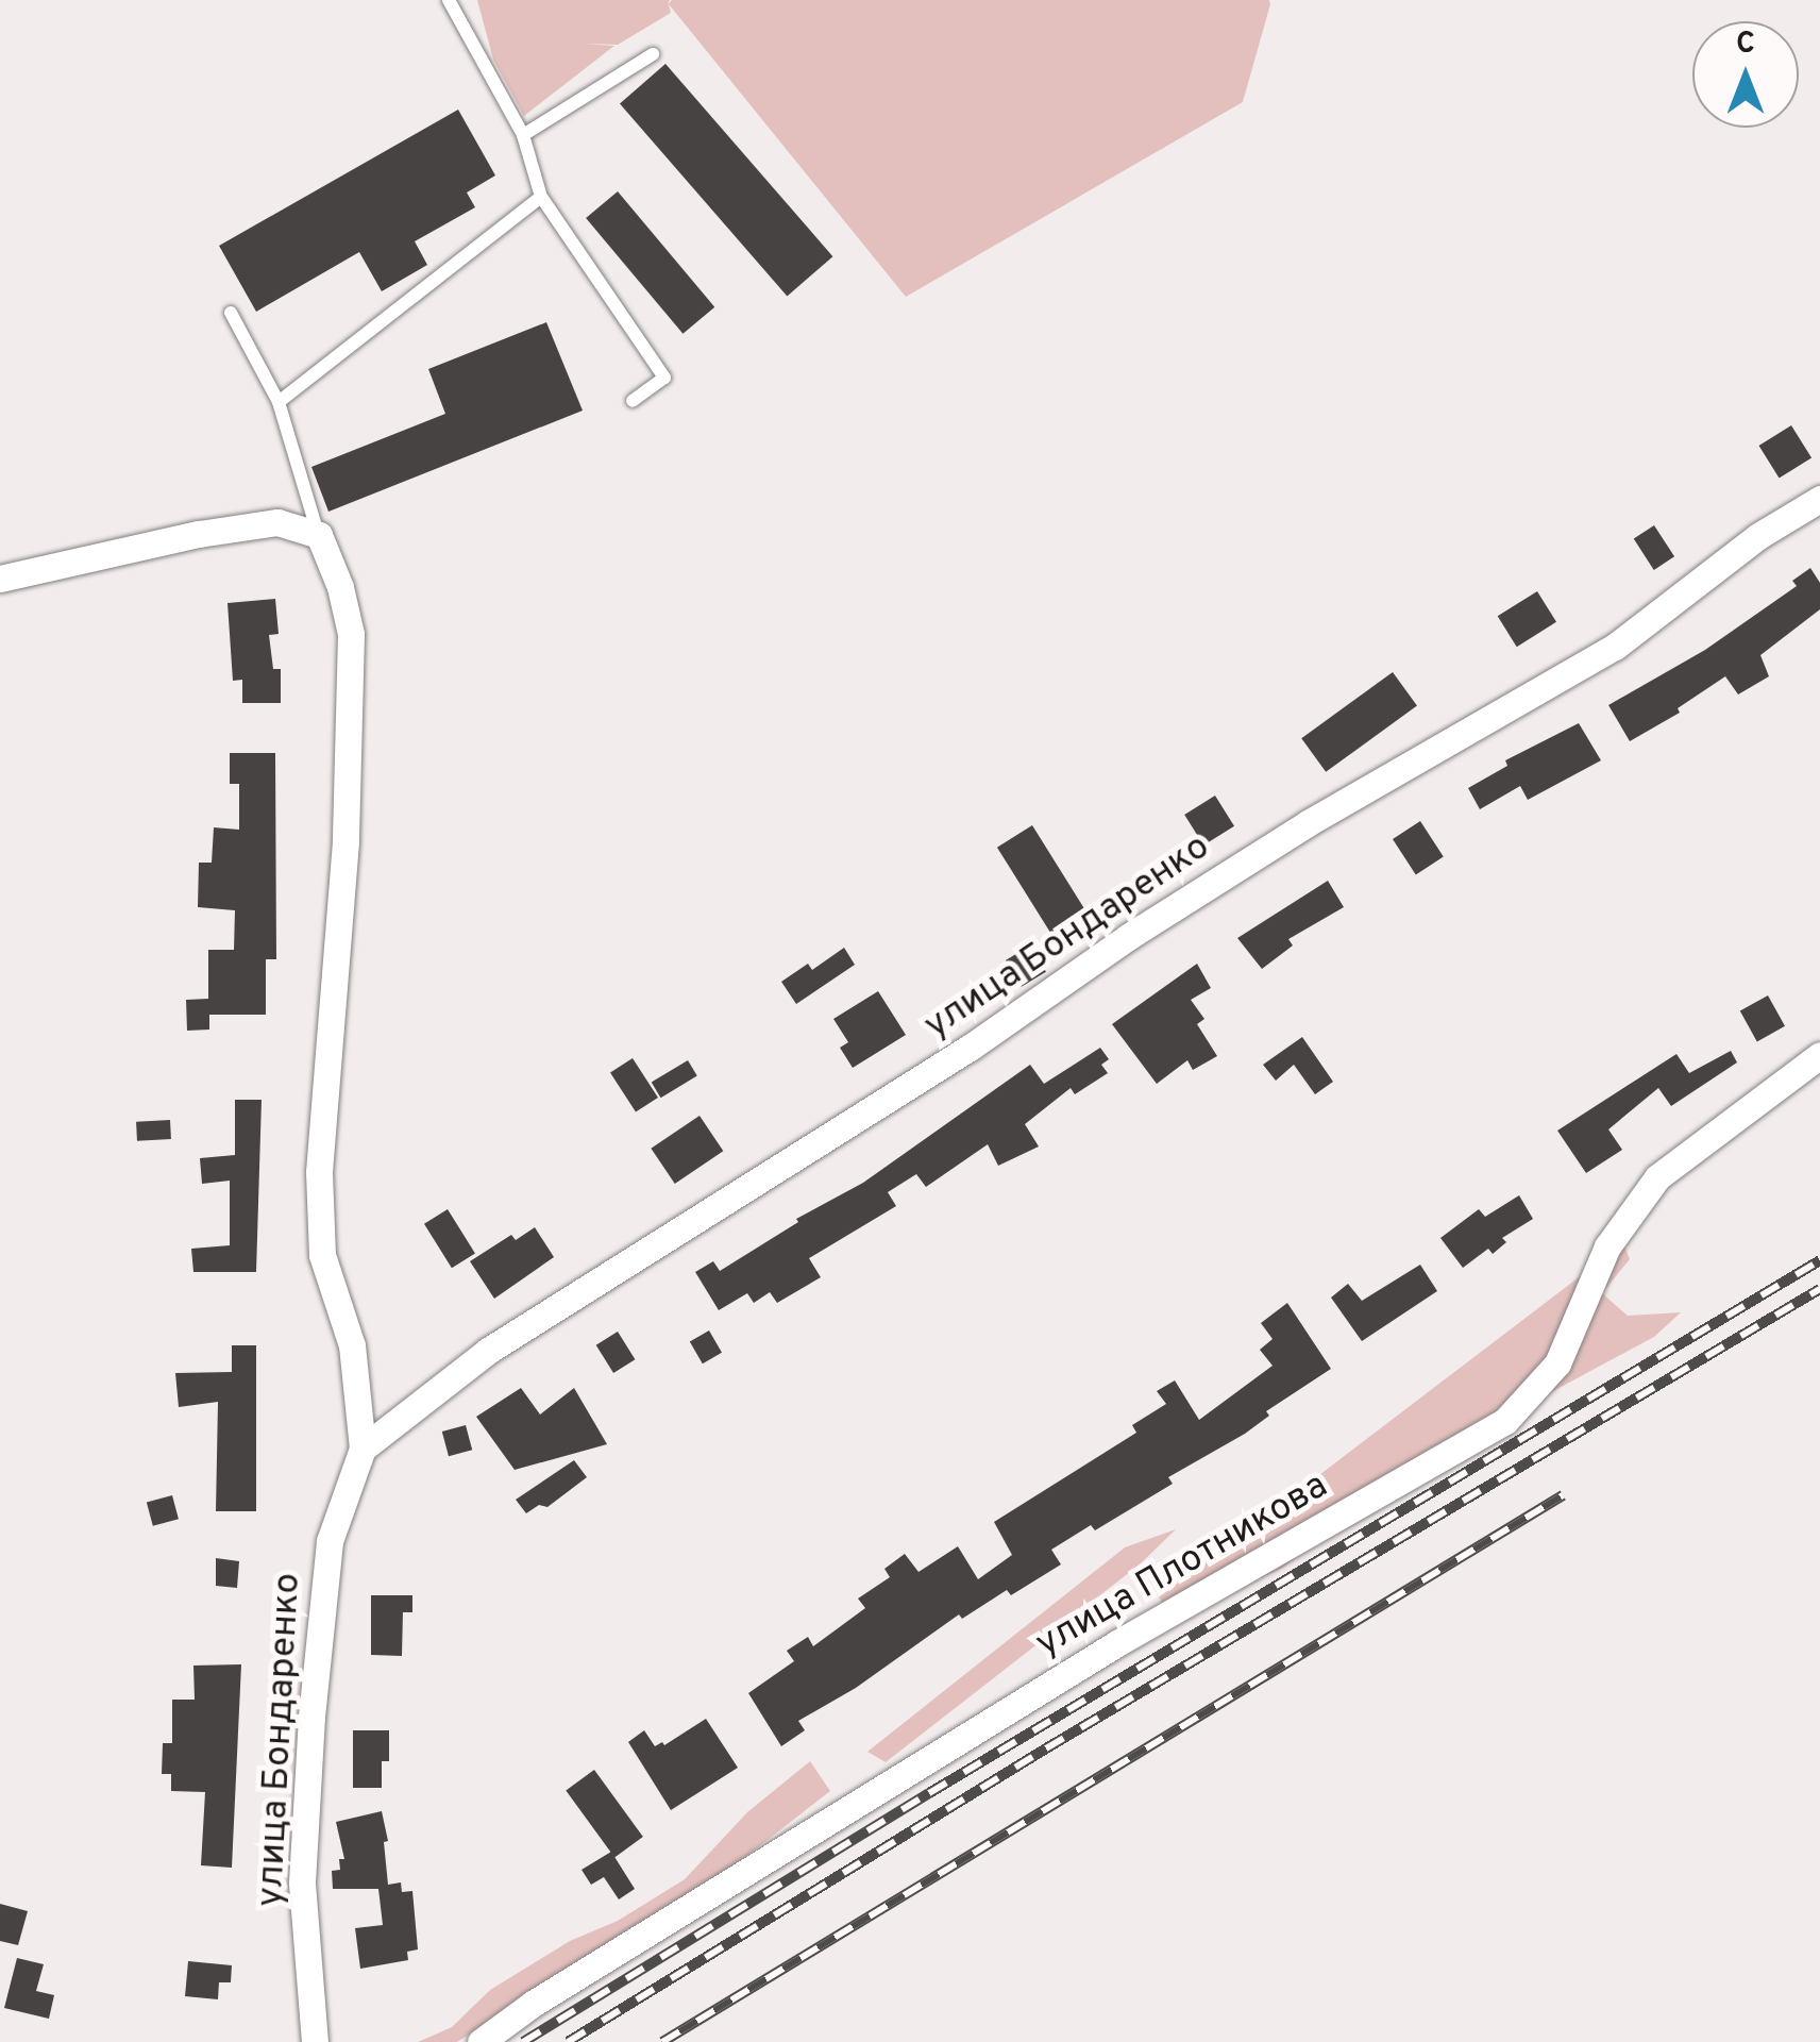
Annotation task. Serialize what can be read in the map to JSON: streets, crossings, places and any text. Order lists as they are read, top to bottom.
{
  "streets": {
    "street": ["улица Бондаренко", "улица Плотникова"]
  },
  "north": "top"
}
